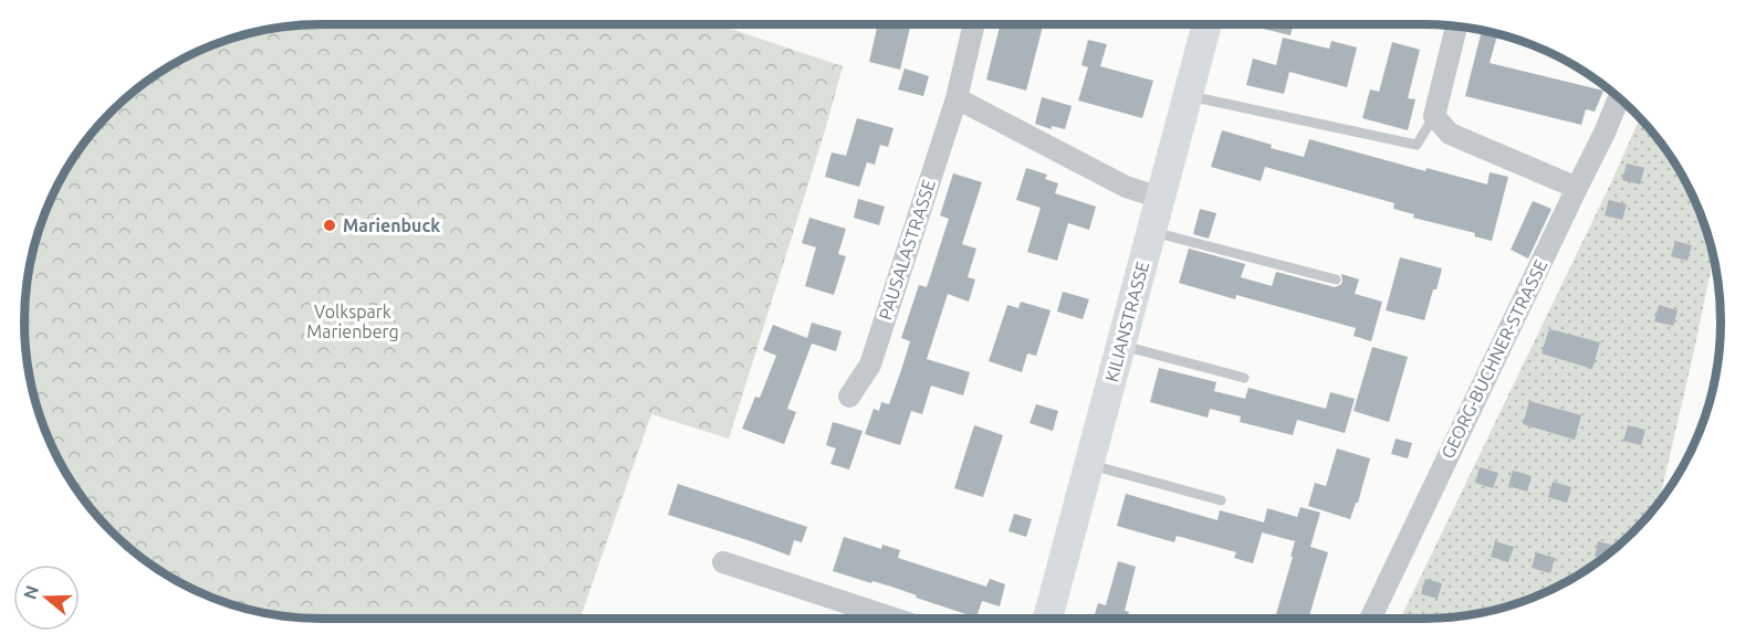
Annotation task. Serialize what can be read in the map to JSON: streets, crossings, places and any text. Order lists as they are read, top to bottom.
{
  "streets": {
    "main road": ["KILIANSTRASSE"],
    "street": ["PAUSALASTRASSE", "GEORG-BUCHNER-STRASSE"]
  },
  "parks": ["Volkspark Marienberg"],
  "places": ["Marienbuck"],
  "north": "left"
}
